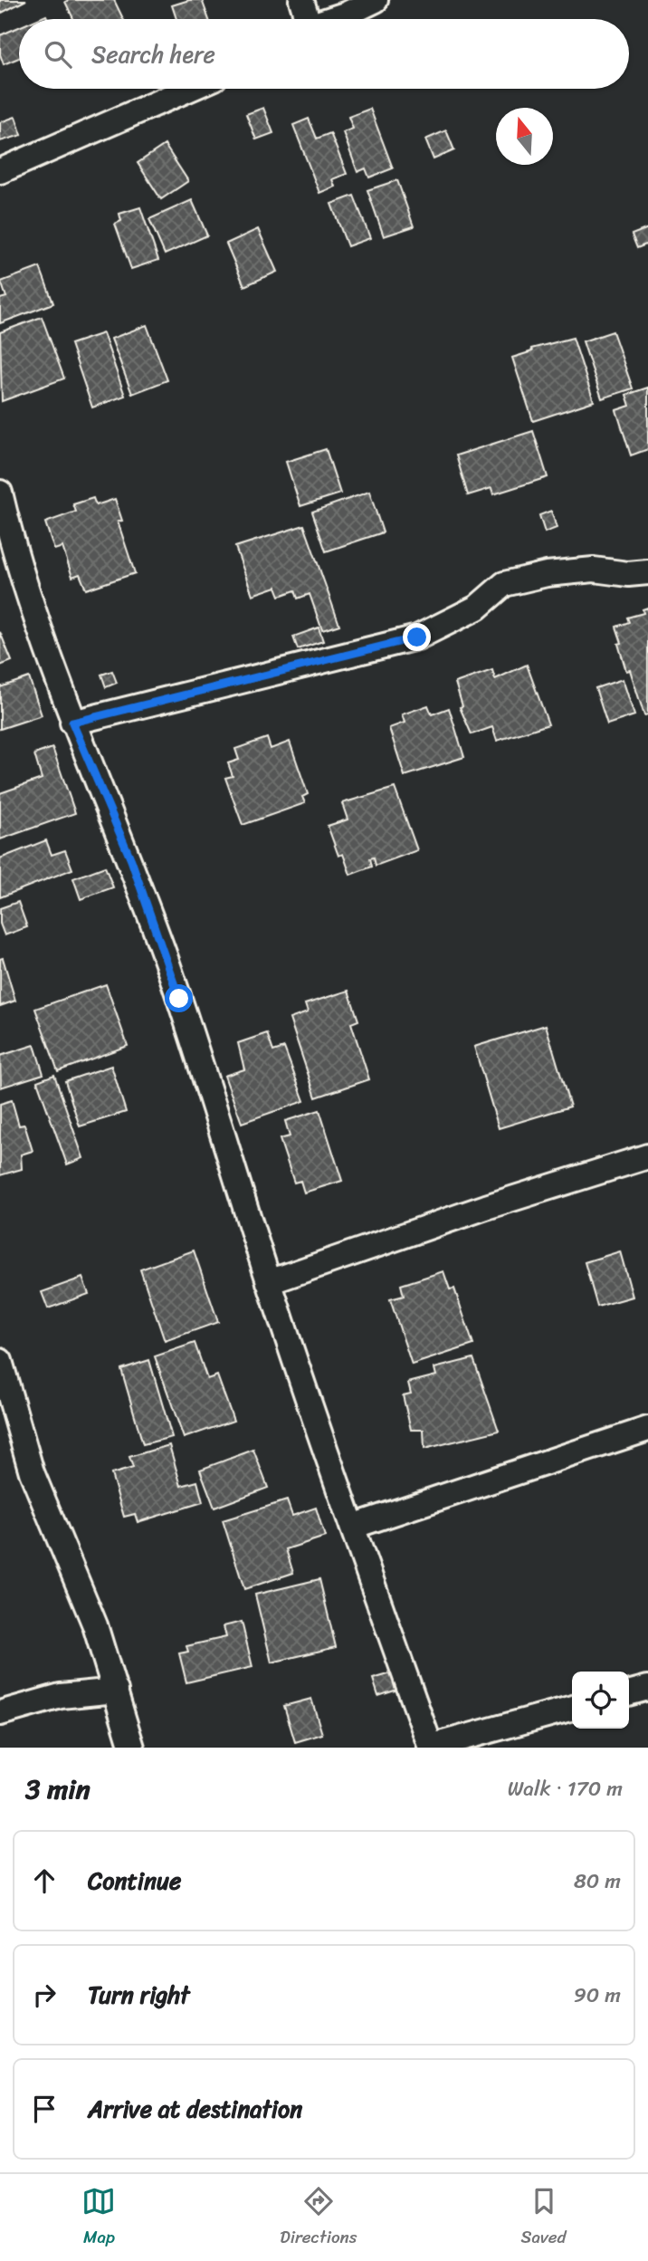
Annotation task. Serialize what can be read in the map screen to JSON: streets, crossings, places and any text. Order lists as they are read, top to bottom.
{
  "north": "top",
  "page": {
    "search": "Search here",
    "heading": ["3 min", "Walk · 170 m"],
    "list": [
      ["Continue", "80 m"],
      ["Turn right", "90 m"],
      "Arrive at destination"
    ],
    "nav": ["Map", "Directions", "Saved"]
  }
}
